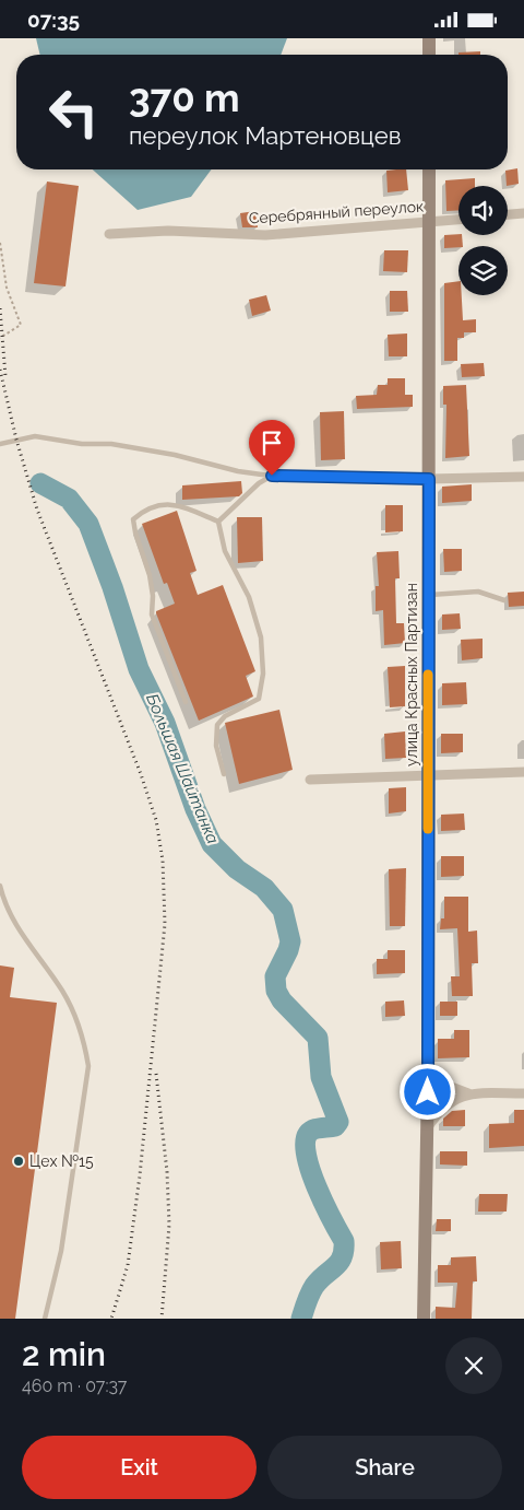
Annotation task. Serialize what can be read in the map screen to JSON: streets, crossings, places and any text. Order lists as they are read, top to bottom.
{
  "streets": {
    "street": ["Серебрянный переулок", "улица Красных Партизан"]
  },
  "crossings": [
    ["Серебрянный переулок", "улица Красных Партизан"]
  ],
  "water": ["Большая Шайтанка"],
  "places": ["Цех №15"],
  "page": {
    "status": "07:35",
    "turn": ["370 m", "переулок Мартеновцев"],
    "heading": ["2 min", "460 m · 07:37"],
    "buttons": ["Exit", "Share"]
  }
}
